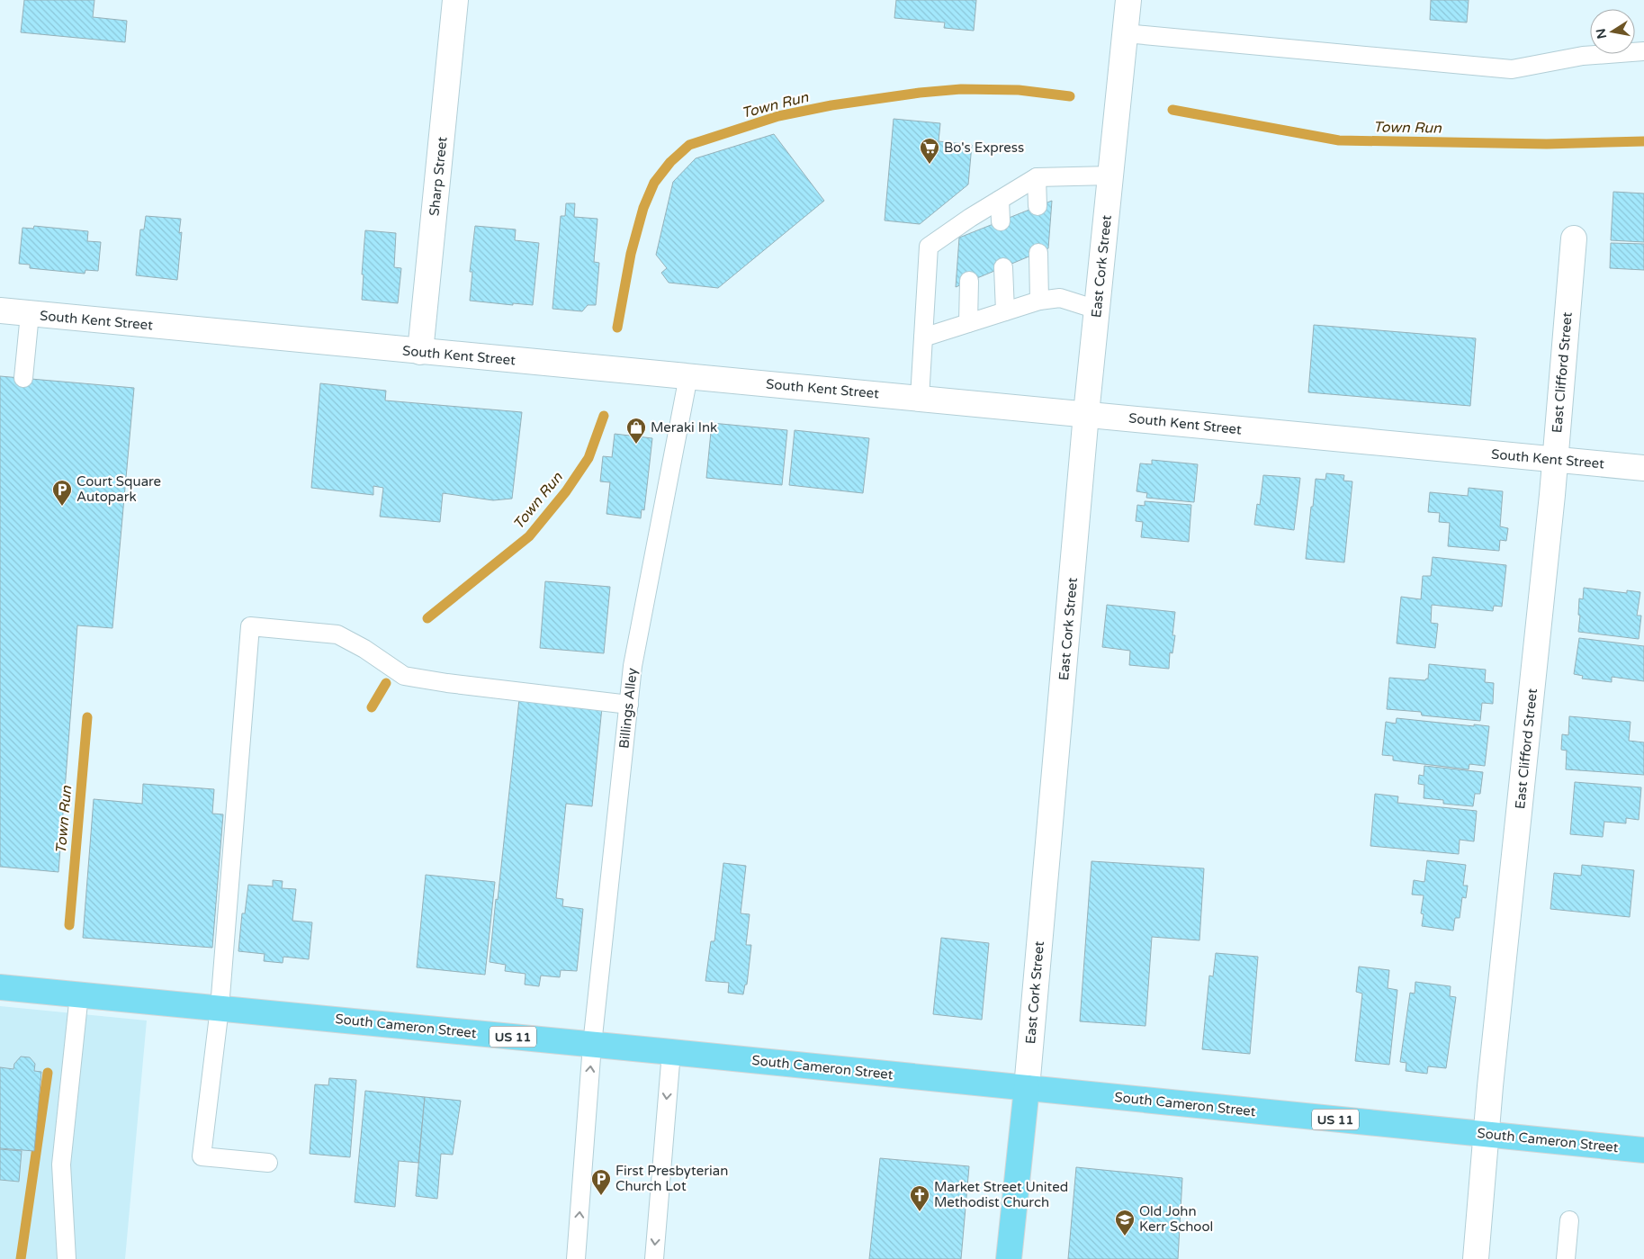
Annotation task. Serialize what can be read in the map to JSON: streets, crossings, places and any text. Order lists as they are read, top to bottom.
{
  "streets": {
    "main road": ["East Cork Street", "South Cameron Street", "US 11"],
    "street": ["Sharp Street", "South Kent Street", "East Clifford Street"],
    "lane": ["Billings Alley"]
  },
  "crossings": [
    ["Sharp Street", "South Kent Street"],
    ["East Cork Street", "South Kent Street"],
    ["East Cork Street", "South Cameron Street"],
    ["South Kent Street", "East Clifford Street"],
    ["South Kent Street", "Billings Alley"],
    ["East Clifford Street", "South Cameron Street"],
    ["Billings Alley", "South Cameron Street"]
  ],
  "water": ["Town Run"],
  "places": {
    "supermarket": ["Bo's Express"],
    "shop": ["Meraki Ink"],
    "parking": ["Court Square Autopark", "First Presbyterian Church Lot"],
    "church": ["Market Street United Methodist Church"],
    "school or university": ["Old John Kerr School"]
  },
  "north": "left"
}
